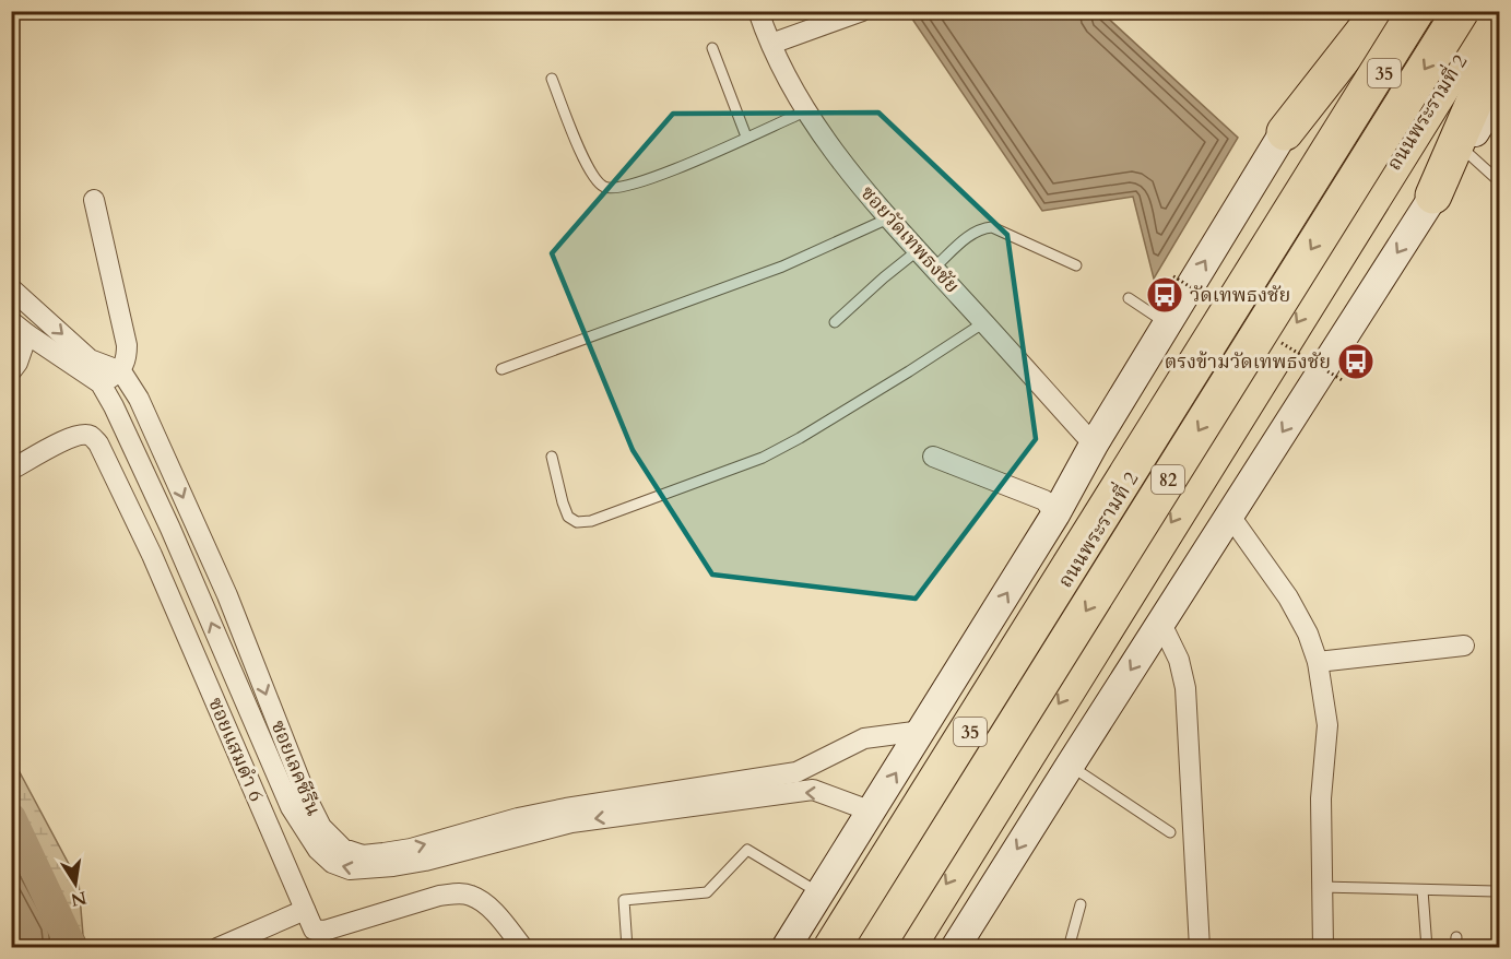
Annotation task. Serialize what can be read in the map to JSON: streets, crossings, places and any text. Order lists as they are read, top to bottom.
{
  "streets": {
    "highway": ["35", "ถนนพระรามที่ 2", "82"],
    "street": ["ซอยวัดเทพธงชัย", "ซอยแสมดำ 6", "ซอยเลคซีรีน"]
  },
  "crossings": [
    ["35", "ซอยวัดเทพธงชัย"],
    ["35", "ซอยเลคซีรีน"],
    ["ถนนพระรามที่ 2", "82"]
  ],
  "places": {
    "bus stop": ["วัดเทพธงชัย", "ตรงข้ามวัดเทพธงชัย"]
  },
  "north": "bottom"
}
